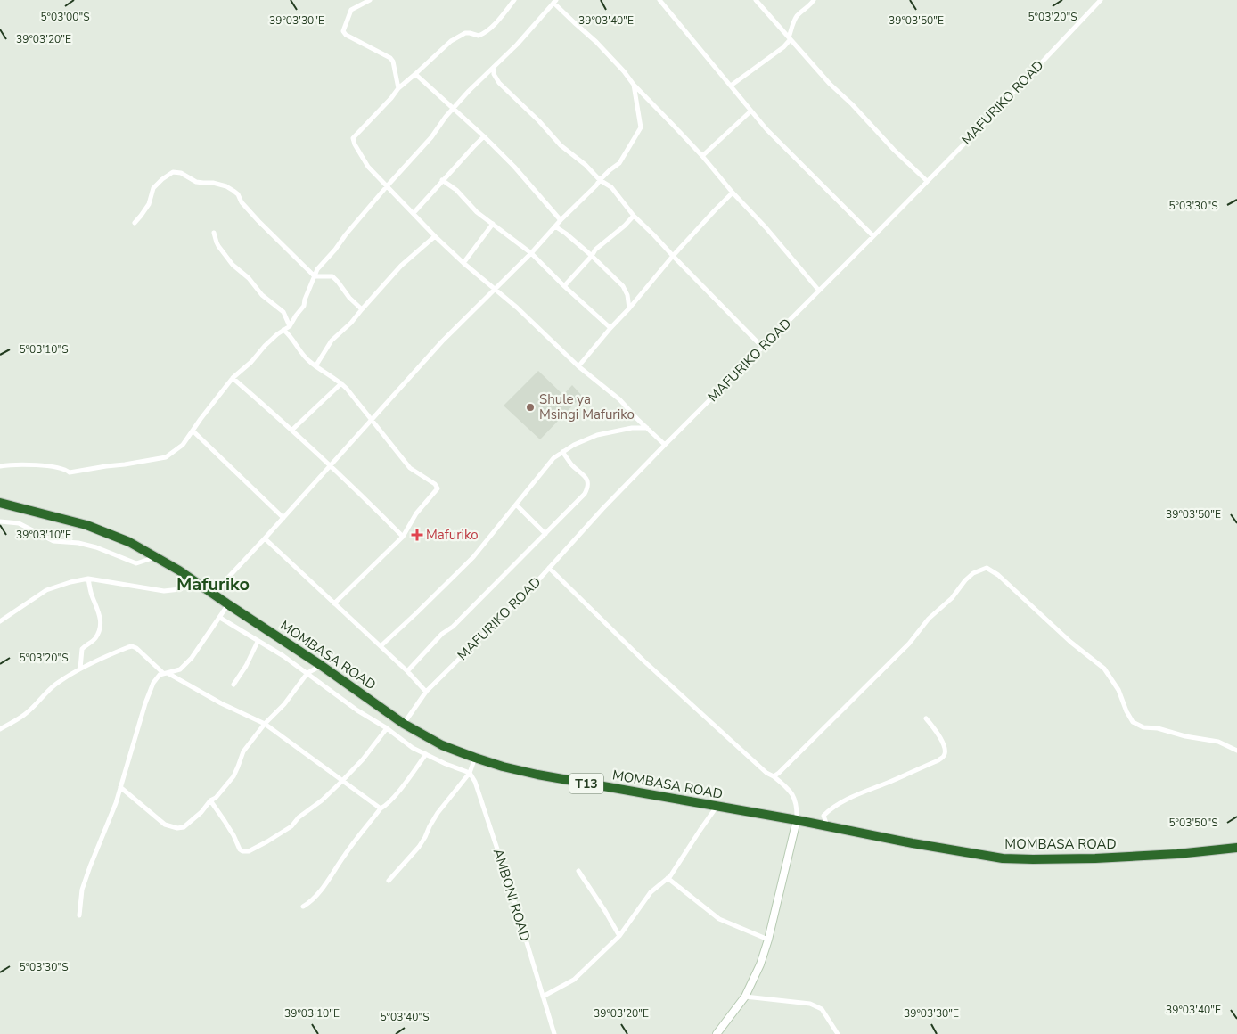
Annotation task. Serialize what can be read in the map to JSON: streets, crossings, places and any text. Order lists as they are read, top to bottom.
{
  "streets": {
    "highway": ["MOMBASA ROAD", "T13"],
    "street": ["MAFURIKO ROAD", "AMBONI ROAD"]
  },
  "crossings": [
    ["MAFURIKO ROAD", "MOMBASA ROAD"]
  ],
  "districts": ["Mafuriko"],
  "places": {
    "other": ["Shule ya Msingi Mafuriko"],
    "health": ["Mafuriko"]
  },
  "coordinates": [
    "5°03'00\"S",
    "5°03'20\"S",
    "39°03'30\"E",
    "39°03'40\"E",
    "39°03'50\"E",
    "39°03'20\"E",
    "5°03'30\"S",
    "5°03'10\"S",
    "39°03'10\"E",
    "5°03'50\"S",
    "5°03'40\"S"
  ]
}
